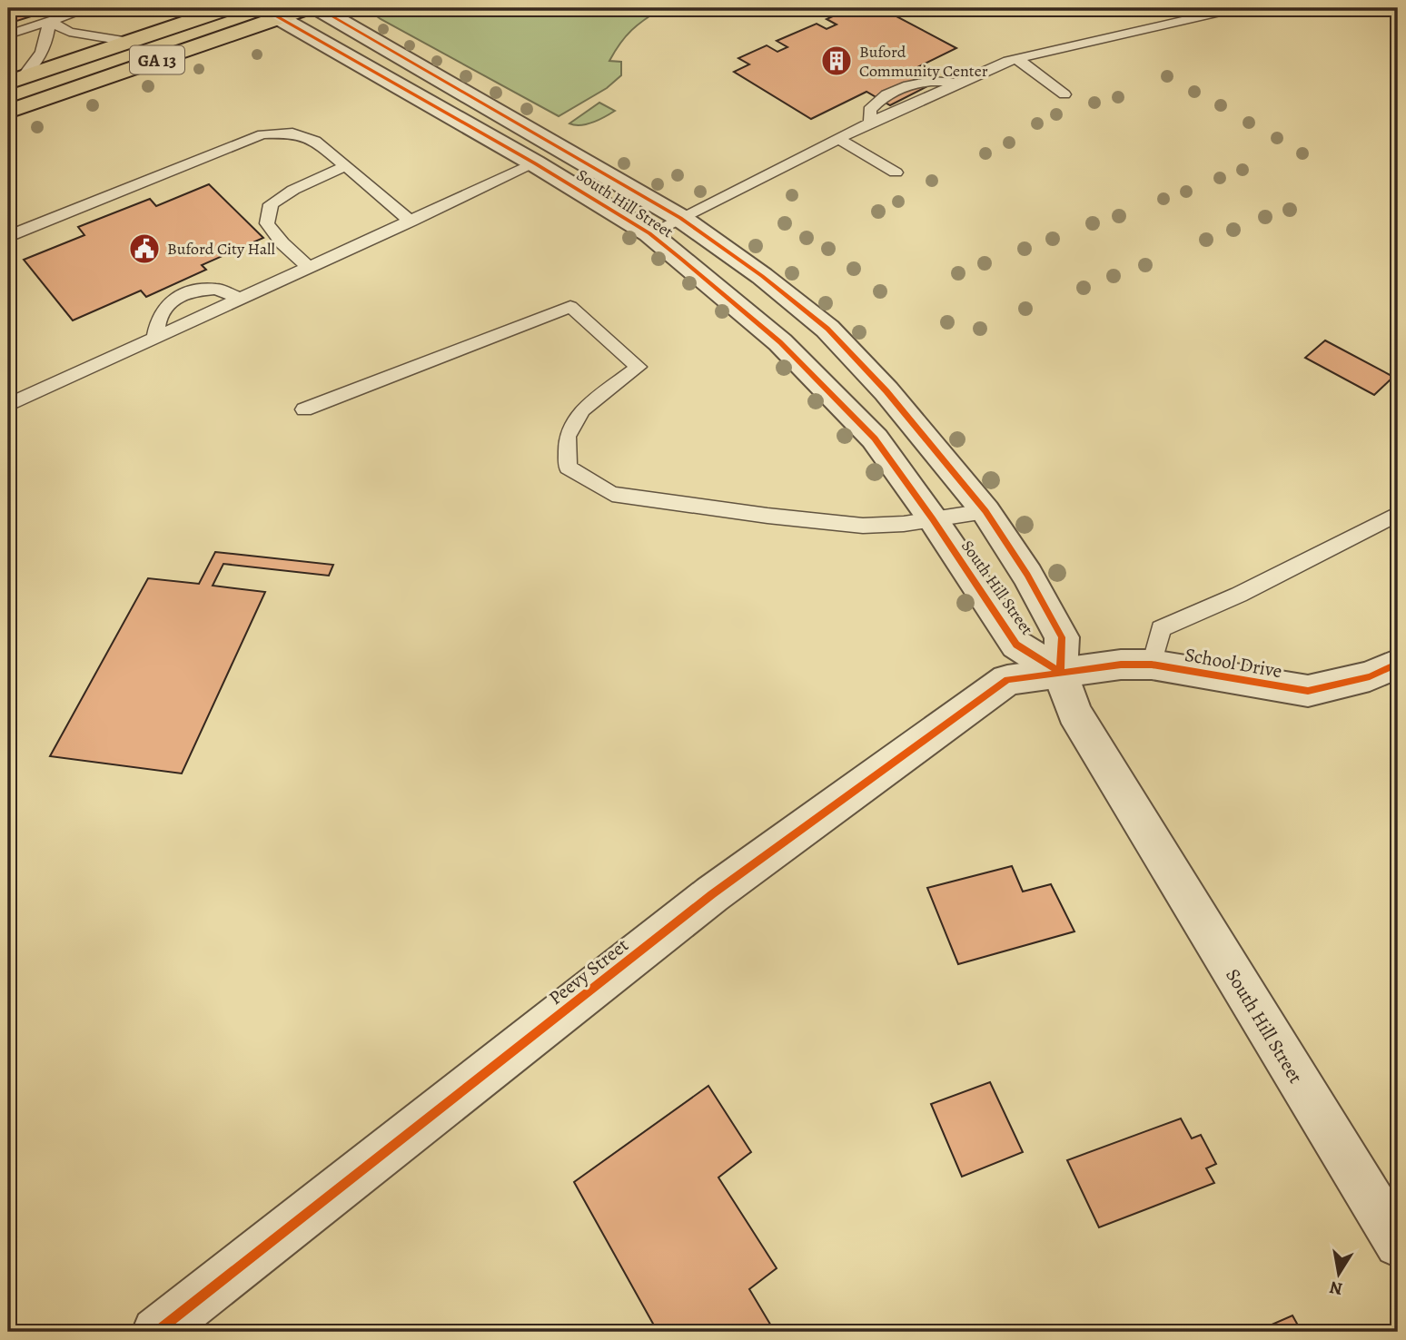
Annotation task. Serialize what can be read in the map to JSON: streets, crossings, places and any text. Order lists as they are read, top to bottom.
{
  "streets": {
    "main road": ["GA 13"],
    "street": ["South Hill Street", "School Drive", "Peevy Street"]
  },
  "crossings": [
    ["GA 13", "South Hill Street"],
    ["South Hill Street", "School Drive"],
    ["South Hill Street", "Peevy Street"],
    ["School Drive", "Peevy Street"]
  ],
  "places": {
    "building": ["Buford Community Center"],
    "public building": ["Buford City Hall"]
  },
  "north": "bottom"
}
